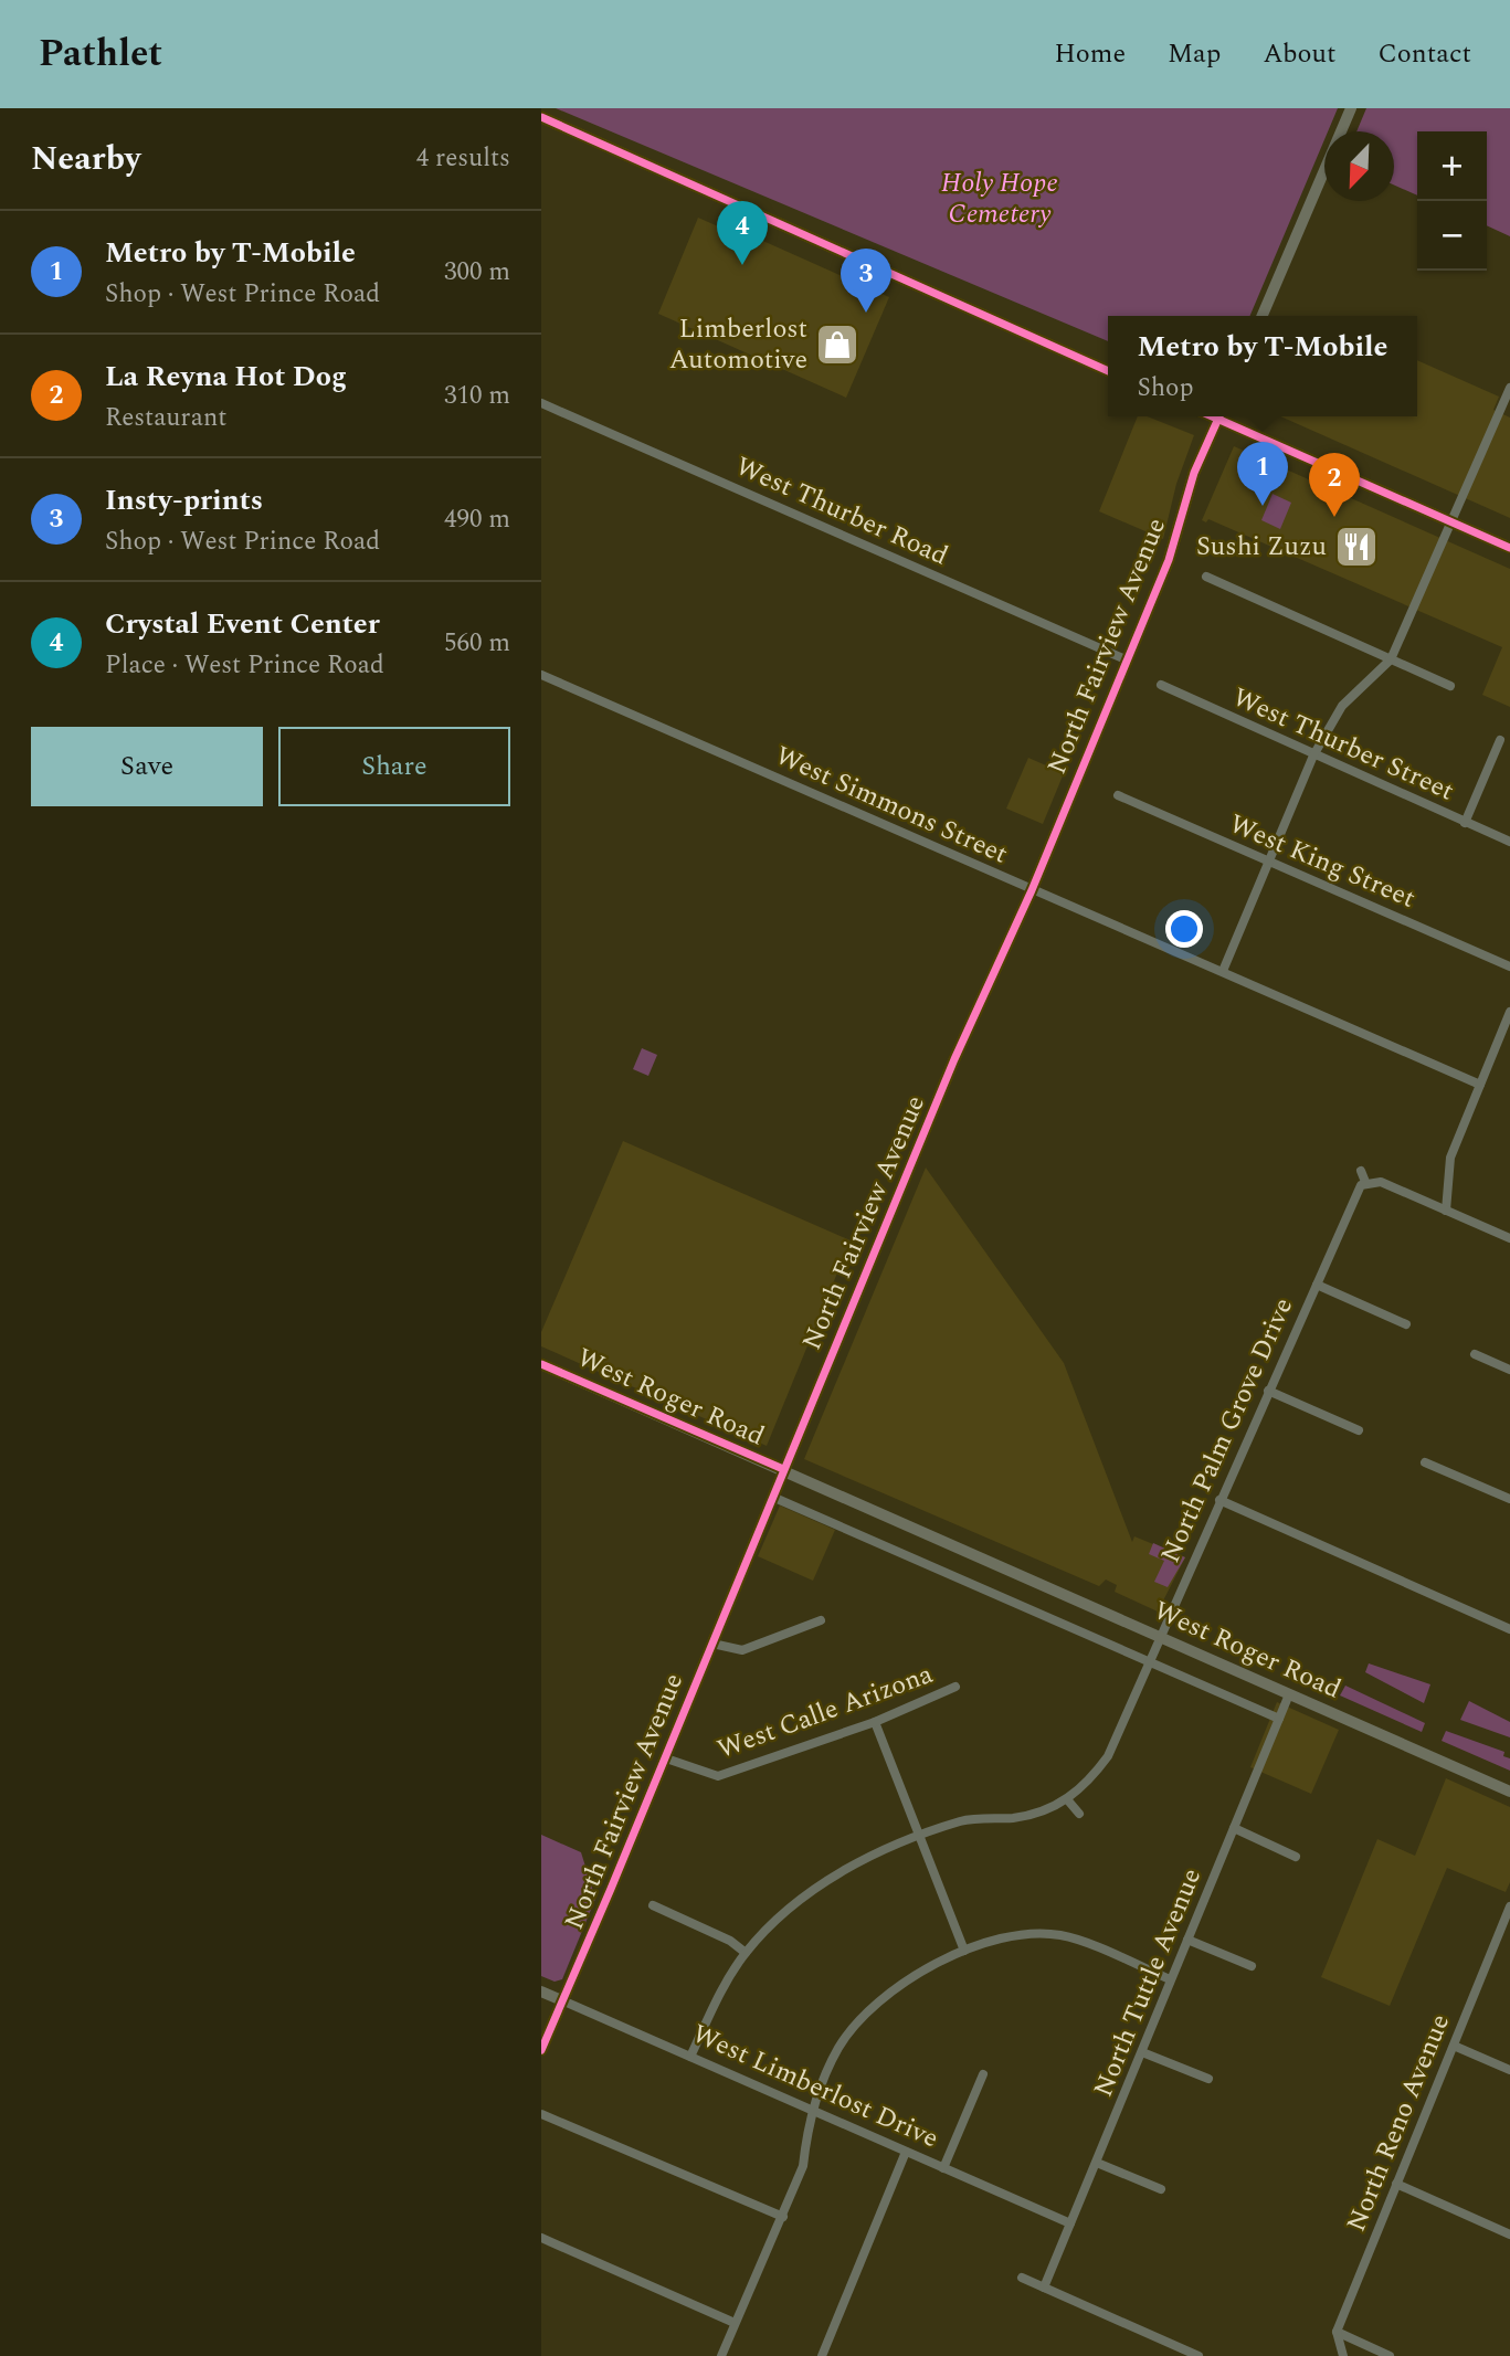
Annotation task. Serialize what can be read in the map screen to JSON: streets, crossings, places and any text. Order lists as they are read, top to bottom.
{
  "streets": {
    "street": [
      "West Thurber Road",
      "North Fairview Avenue",
      "West Thurber Street",
      "West Simmons Street",
      "West King Street",
      "West Roger Road",
      "North Palm Grove Drive",
      "West Calle Arizona",
      "North Tuttle Avenue",
      "West Limberlost Drive",
      "North Reno Avenue"
    ]
  },
  "crossings": [
    ["West Thurber Road", "North Fairview Avenue"],
    ["North Fairview Avenue", "West Simmons Street"],
    ["North Fairview Avenue", "West Roger Road"],
    ["North Fairview Avenue", "West Calle Arizona"],
    ["North Fairview Avenue", "West Limberlost Drive"],
    ["West Roger Road", "North Palm Grove Drive"],
    ["West Roger Road", "North Tuttle Avenue"],
    ["North Palm Grove Drive", "West Limberlost Drive"],
    ["North Tuttle Avenue", "West Limberlost Drive"]
  ],
  "parks": ["Holy Hope Cemetery"],
  "places": {
    "shop": ["Limberlost Automotive"],
    "restaurant": ["Sushi Zuzu"]
  },
  "north": "bottom left",
  "page": {
    "header": "Pathlet",
    "nav": [
      "Home",
      "Map",
      "About",
      "Contact"
    ],
    "heading": ["Nearby", "4 results"],
    "map_buttons": ["+", "−"],
    "pins": [
      "4",
      "3",
      "1",
      "2"
    ],
    "list": [
      {
        "mark": "1",
        "name": "Metro by T-Mobile",
        "note": "Shop · West Prince Road",
        "value": "300 m"
      },
      {
        "mark": "2",
        "name": "La Reyna Hot Dog",
        "note": "Restaurant",
        "value": "310 m"
      },
      {
        "mark": "3",
        "name": "Insty-prints",
        "note": "Shop · West Prince Road",
        "value": "490 m"
      },
      {
        "mark": "4",
        "name": "Crystal Event Center",
        "note": "Place · West Prince Road",
        "value": "560 m"
      }
    ],
    "popup": ["Metro by T-Mobile", "Shop"],
    "buttons": ["Save", "Share"]
  }
}
